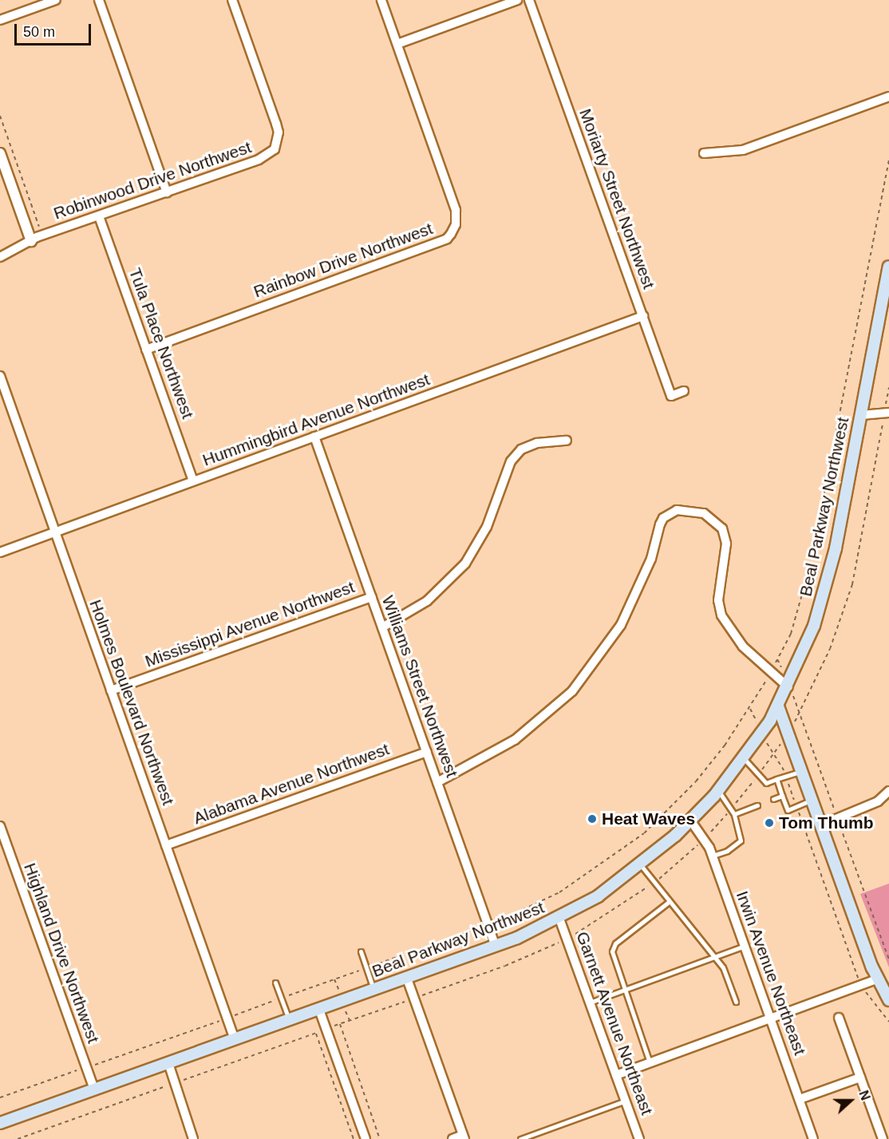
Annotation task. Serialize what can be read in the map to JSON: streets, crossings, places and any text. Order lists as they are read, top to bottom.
{
  "streets": {
    "main road": ["Beal Parkway Northwest"],
    "street": [
      "Robinwood Drive Northwest",
      "Moriarty Street Northwest",
      "Rainbow Drive Northwest",
      "Tula Place Northwest",
      "Hummingbird Avenue Northwest",
      "Mississippi Avenue Northwest",
      "Williams Street Northwest",
      "Holmes Boulevard Northwest",
      "Alabama Avenue Northwest",
      "Highland Drive Northwest",
      "Irwin Avenue Northeast",
      "Garnett Avenue Northeast"
    ]
  },
  "crossings": [
    ["Robinwood Drive Northwest", "Tula Place Northwest"],
    ["Moriarty Street Northwest", "Hummingbird Avenue Northwest"],
    ["Rainbow Drive Northwest", "Tula Place Northwest"],
    ["Tula Place Northwest", "Hummingbird Avenue Northwest"],
    ["Hummingbird Avenue Northwest", "Williams Street Northwest"],
    ["Hummingbird Avenue Northwest", "Holmes Boulevard Northwest"],
    ["Beal Parkway Northwest", "Williams Street Northwest"],
    ["Beal Parkway Northwest", "Holmes Boulevard Northwest"],
    ["Beal Parkway Northwest", "Highland Drive Northwest"],
    ["Beal Parkway Northwest", "Irwin Avenue Northeast"],
    ["Beal Parkway Northwest", "Garnett Avenue Northeast"],
    ["Mississippi Avenue Northwest", "Williams Street Northwest"],
    ["Mississippi Avenue Northwest", "Holmes Boulevard Northwest"],
    ["Williams Street Northwest", "Alabama Avenue Northwest"],
    ["Holmes Boulevard Northwest", "Alabama Avenue Northwest"]
  ],
  "places": ["Heat Waves", "Tom Thumb"],
  "scale_bar": "50 m",
  "north": "right"
}
